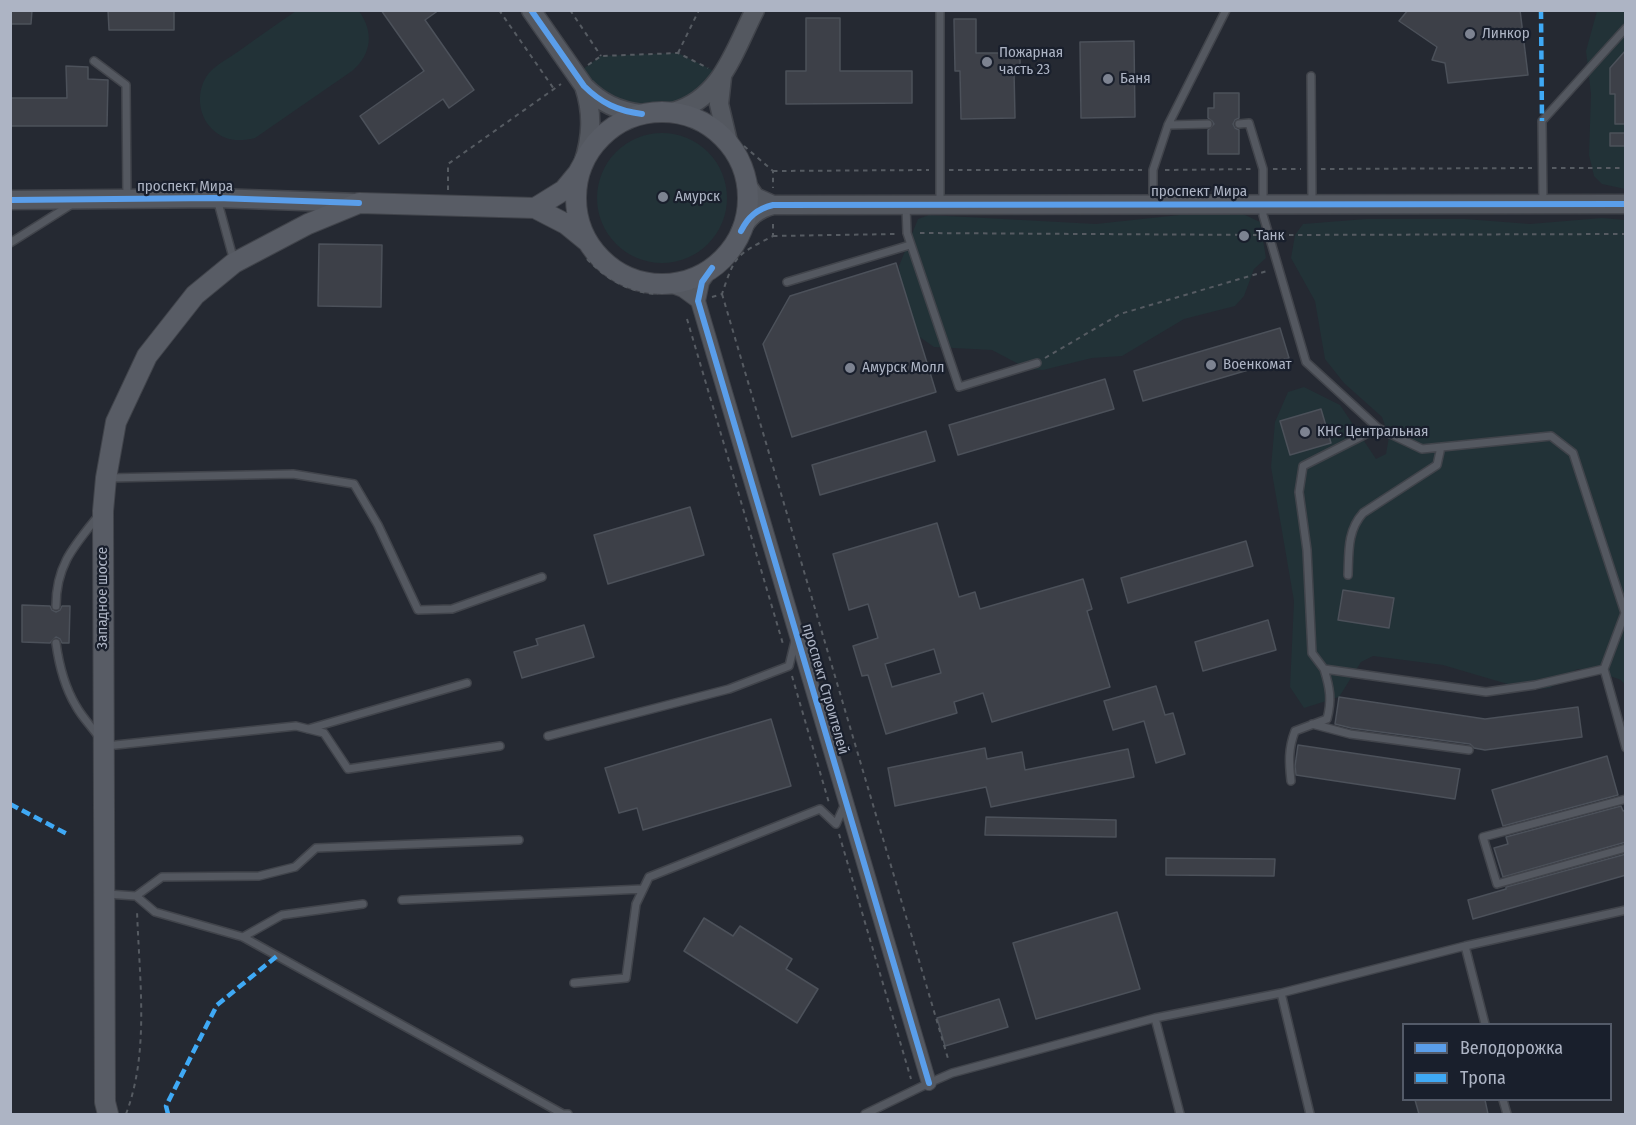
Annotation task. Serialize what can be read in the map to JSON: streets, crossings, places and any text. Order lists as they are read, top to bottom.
{
  "streets": {
    "main road": ["Западное шоссе"],
    "street": ["проспект Мира", "проспект Строителей"]
  },
  "crossings": [
    ["проспект Мира", "Западное шоссе"]
  ],
  "places": [
    "Линкор",
    "Пожарная часть 23",
    "Баня",
    "Амурск",
    "Танк",
    "Военкомат",
    "Амурск Молл",
    "КНС Центральная"
  ],
  "legend": ["Велодорожка", "Тропа"]
}
